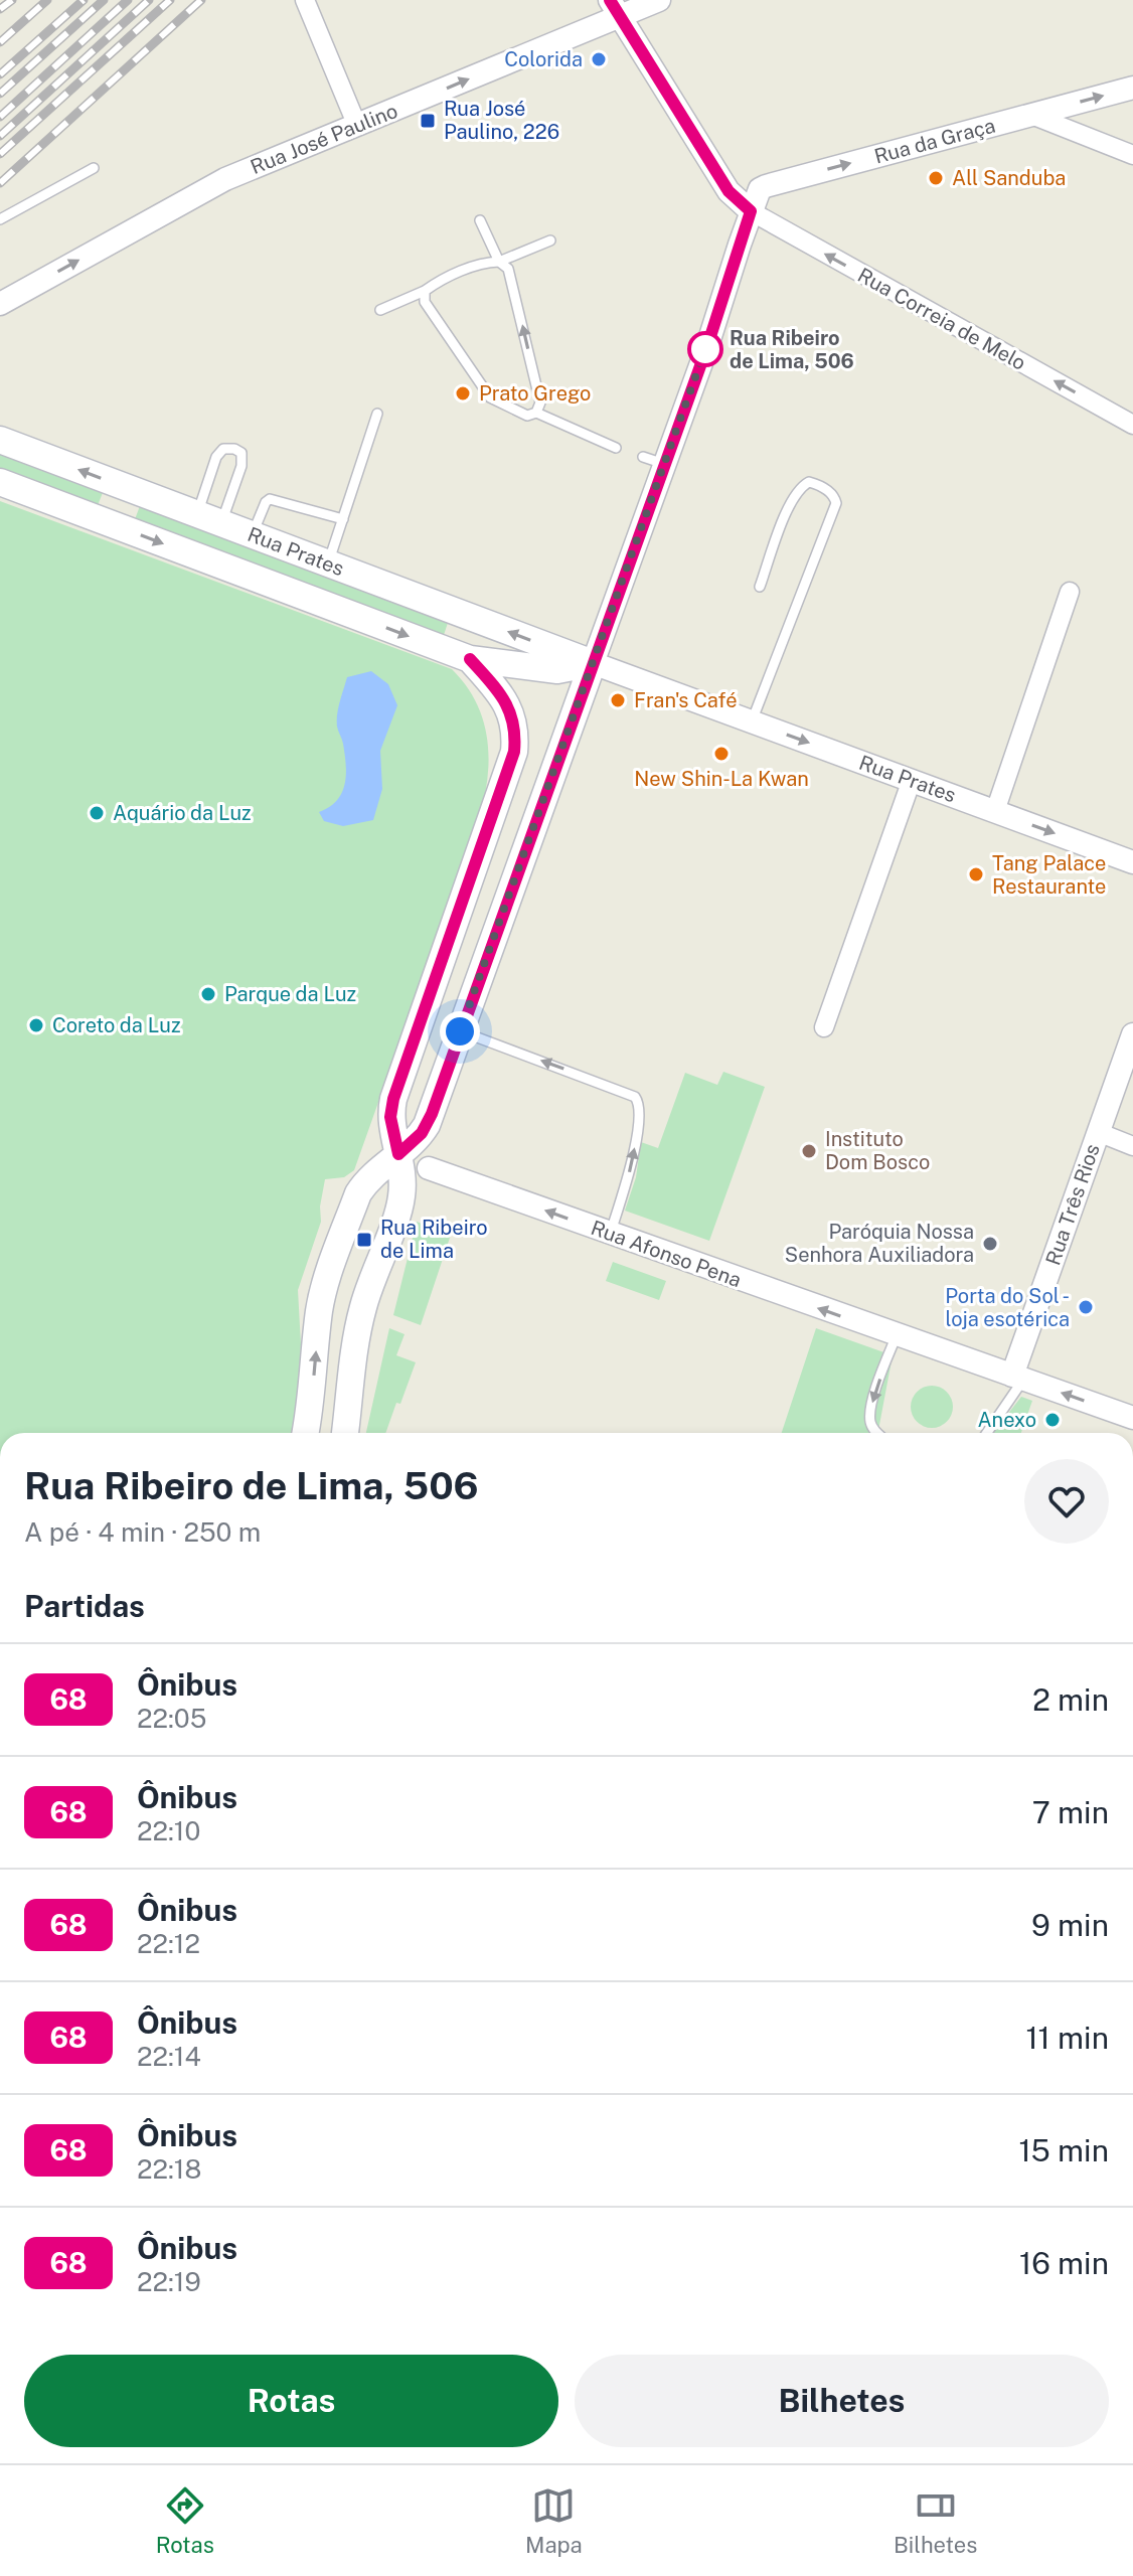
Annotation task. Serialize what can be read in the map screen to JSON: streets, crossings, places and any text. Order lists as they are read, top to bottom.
{
  "streets": {
    "main road": ["Rua Prates"],
    "street": [
      "Rua José Paulino",
      "Rua da Graça",
      "Rua Correia de Melo",
      "Rua Três Rios",
      "Rua Afonso Pena"
    ]
  },
  "crossings": [
    ["Rua da Graça", "Rua Correia de Melo"],
    ["Rua Três Rios", "Rua Afonso Pena"]
  ],
  "one_way": [
    "Rua José Paulino",
    "Rua da Graça",
    "Rua Correia de Melo",
    "Rua Afonso Pena"
  ],
  "places": {
    "other": [
      "Colorida",
      "All Sanduba",
      "Rua Ribeiro de Lima, 506",
      "Prato Grego",
      "Fran's Café",
      "New Shin-La Kwan",
      "Aquário da Luz",
      "Tang Palace Restaurante",
      "Parque da Luz",
      "Coreto da Luz",
      "Instituto Dom Bosco",
      "Paróquia Nossa Senhora Auxiliadora",
      "Porta do Sol - loja esotérica",
      "Anexo"
    ],
    "transit": ["Rua José Paulino, 226", "Rua Ribeiro de Lima"]
  },
  "lines": ["bus line 68"],
  "page": {
    "heading": [
      ["Rua Ribeiro de Lima, 506", "A pé · 4 min · 250 m"],
      "Partidas"
    ],
    "list": [
      {
        "mark": "68",
        "name": "Ônibus",
        "note": "22:05",
        "value": "2 min"
      },
      {
        "mark": "68",
        "name": "Ônibus",
        "note": "22:10",
        "value": "7 min"
      },
      {
        "mark": "68",
        "name": "Ônibus",
        "note": "22:12",
        "value": "9 min"
      },
      {
        "mark": "68",
        "name": "Ônibus",
        "note": "22:14",
        "value": "11 min"
      },
      {
        "mark": "68",
        "name": "Ônibus",
        "note": "22:18",
        "value": "15 min"
      },
      {
        "mark": "68",
        "name": "Ônibus",
        "note": "22:19",
        "value": "16 min"
      }
    ],
    "buttons": ["Rotas", "Bilhetes"],
    "tabs": ["Rotas", "Mapa", "Bilhetes"]
  }
}
